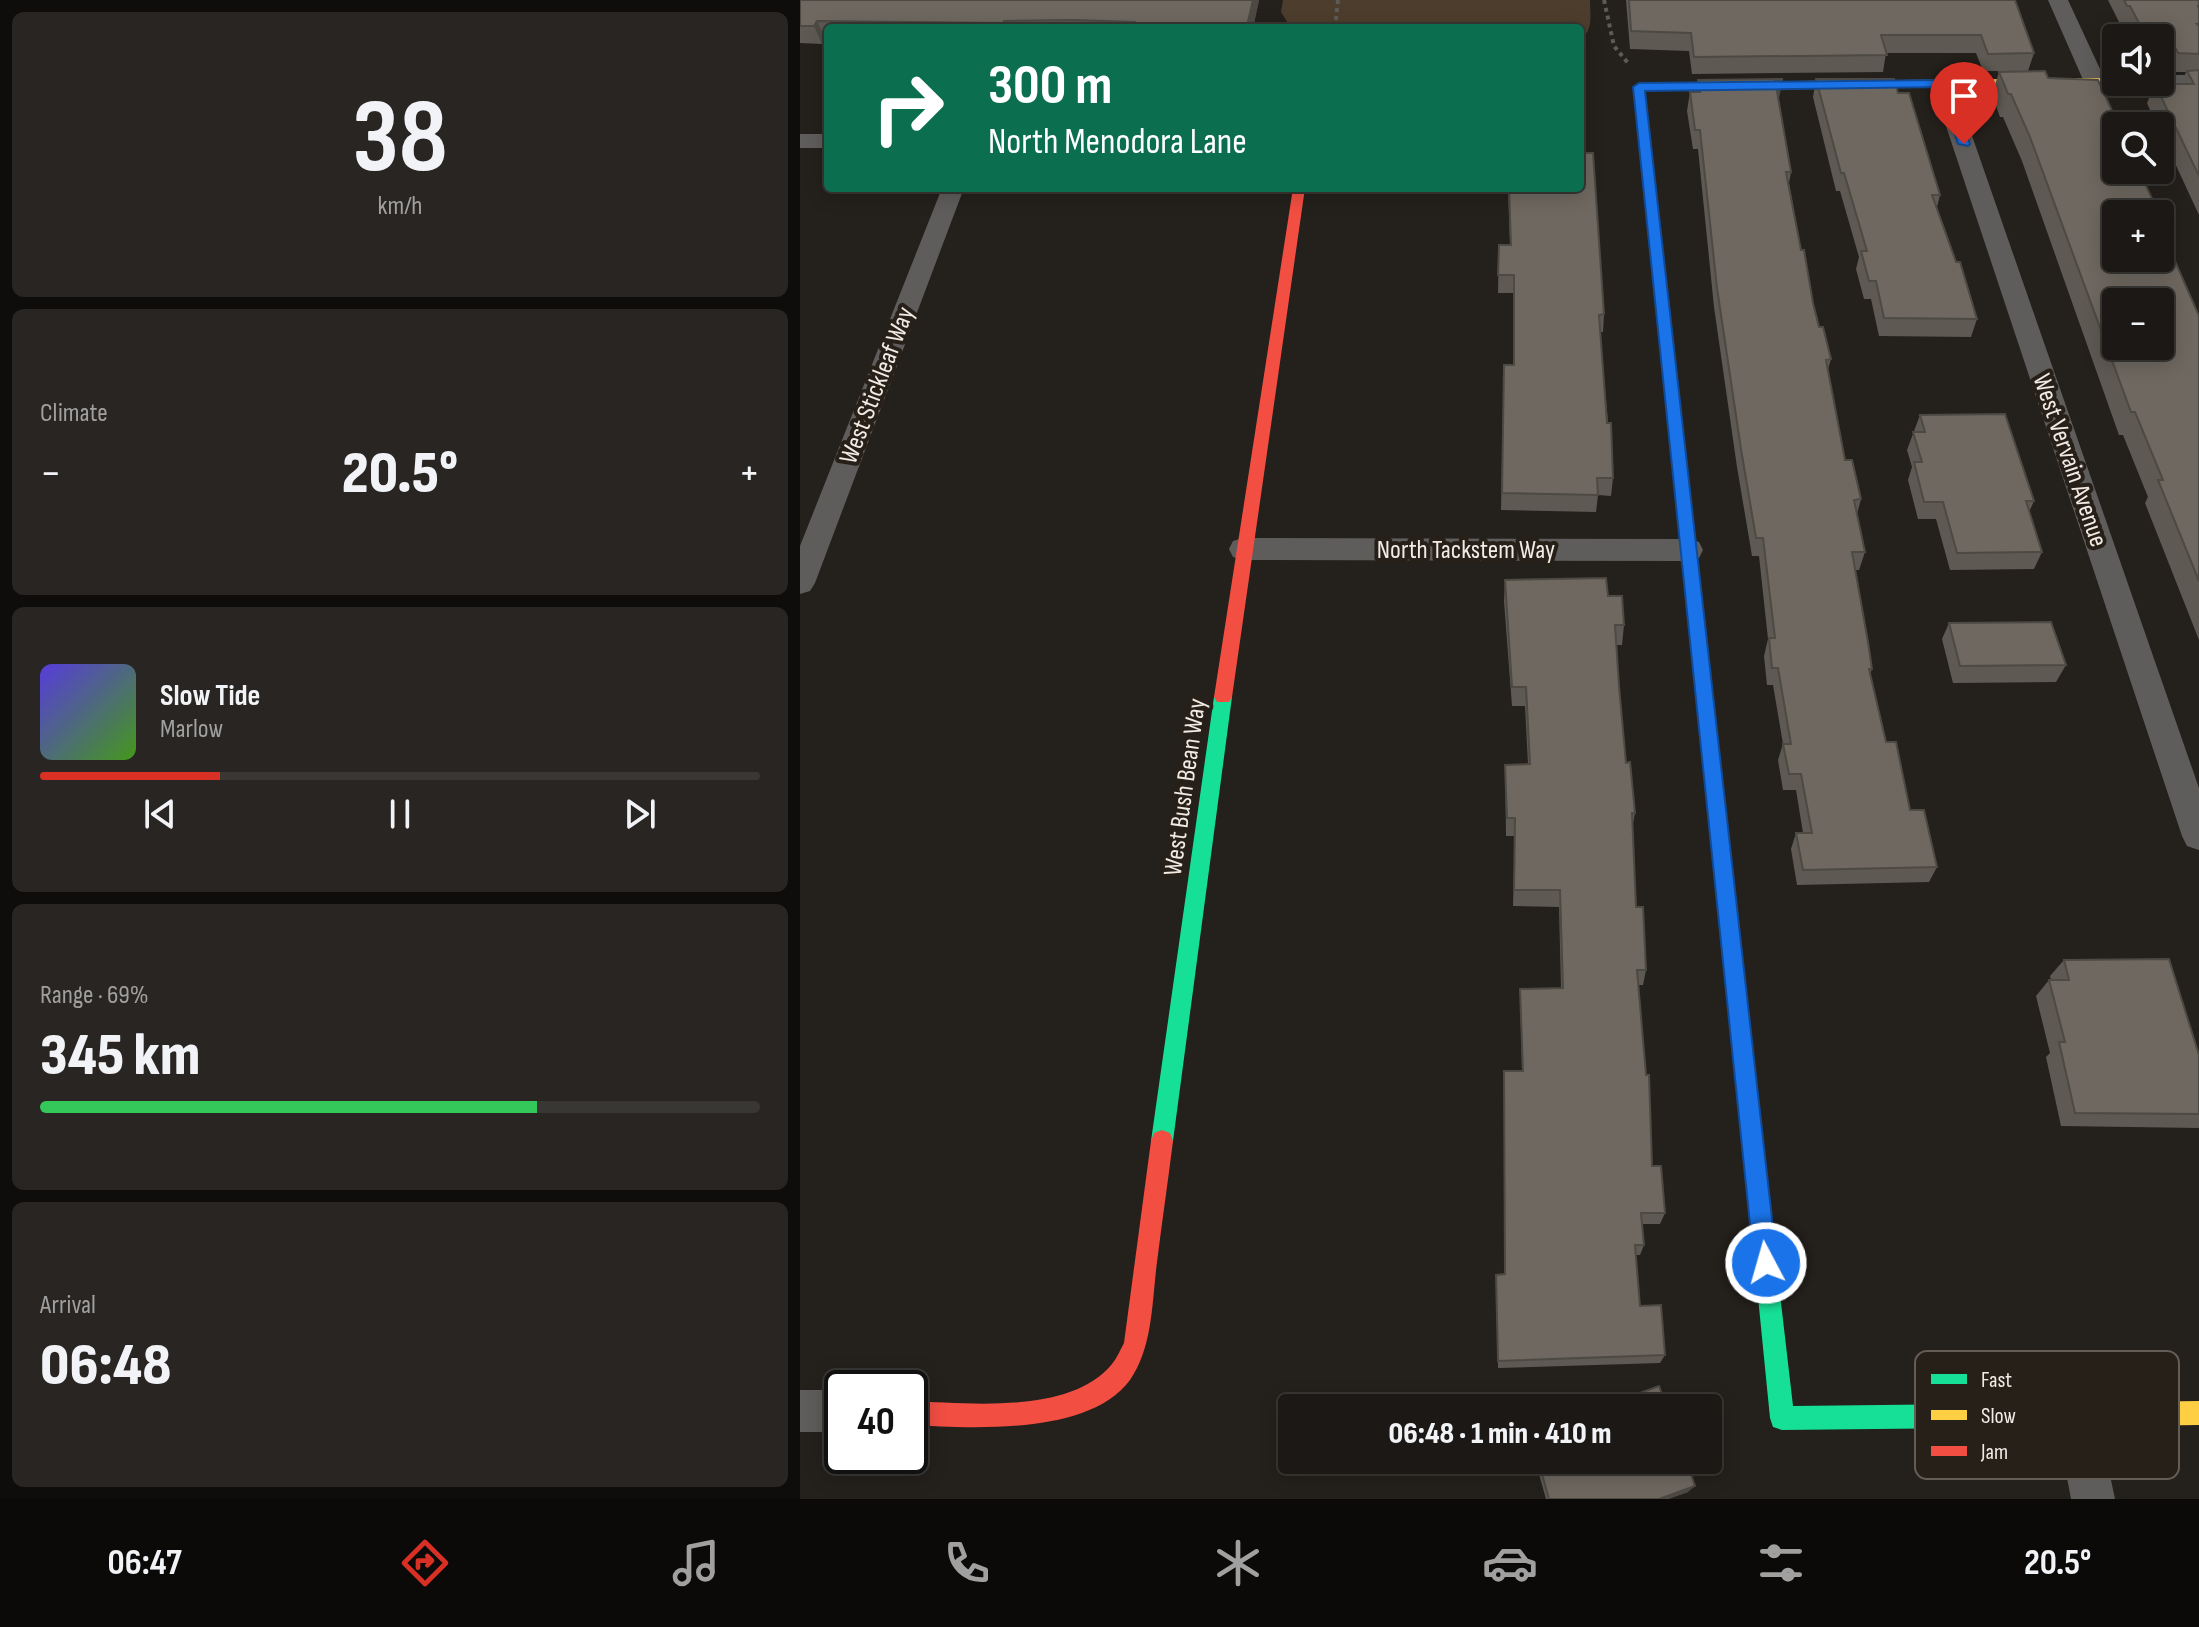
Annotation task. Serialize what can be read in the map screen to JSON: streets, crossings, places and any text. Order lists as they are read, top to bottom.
{
  "streets": {
    "street": [
      "West Stickleaf Way",
      "West Vervain Avenue",
      "North Tackstem Way",
      "West Bush Bean Way"
    ]
  },
  "crossings": [
    ["North Tackstem Way", "West Bush Bean Way"]
  ],
  "legend": ["Fast", "Slow", "Jam"],
  "page": {
    "tile": [
      ["38", "km/h"],
      "Climate",
      ["Range · 69%", "345 km"],
      ["Arrival", "06:48"]
    ],
    "map_buttons": ["+", "−"],
    "turn": ["300 m", "North Menodora Lane"],
    "heat": ["−", "20.5°", "+"],
    "song": ["Slow Tide", "Marlow"],
    "limit": "40",
    "trip": "06:48 · 1 min · 410 m",
    "tabs": ["06:47", "20.5°"]
  }
}
